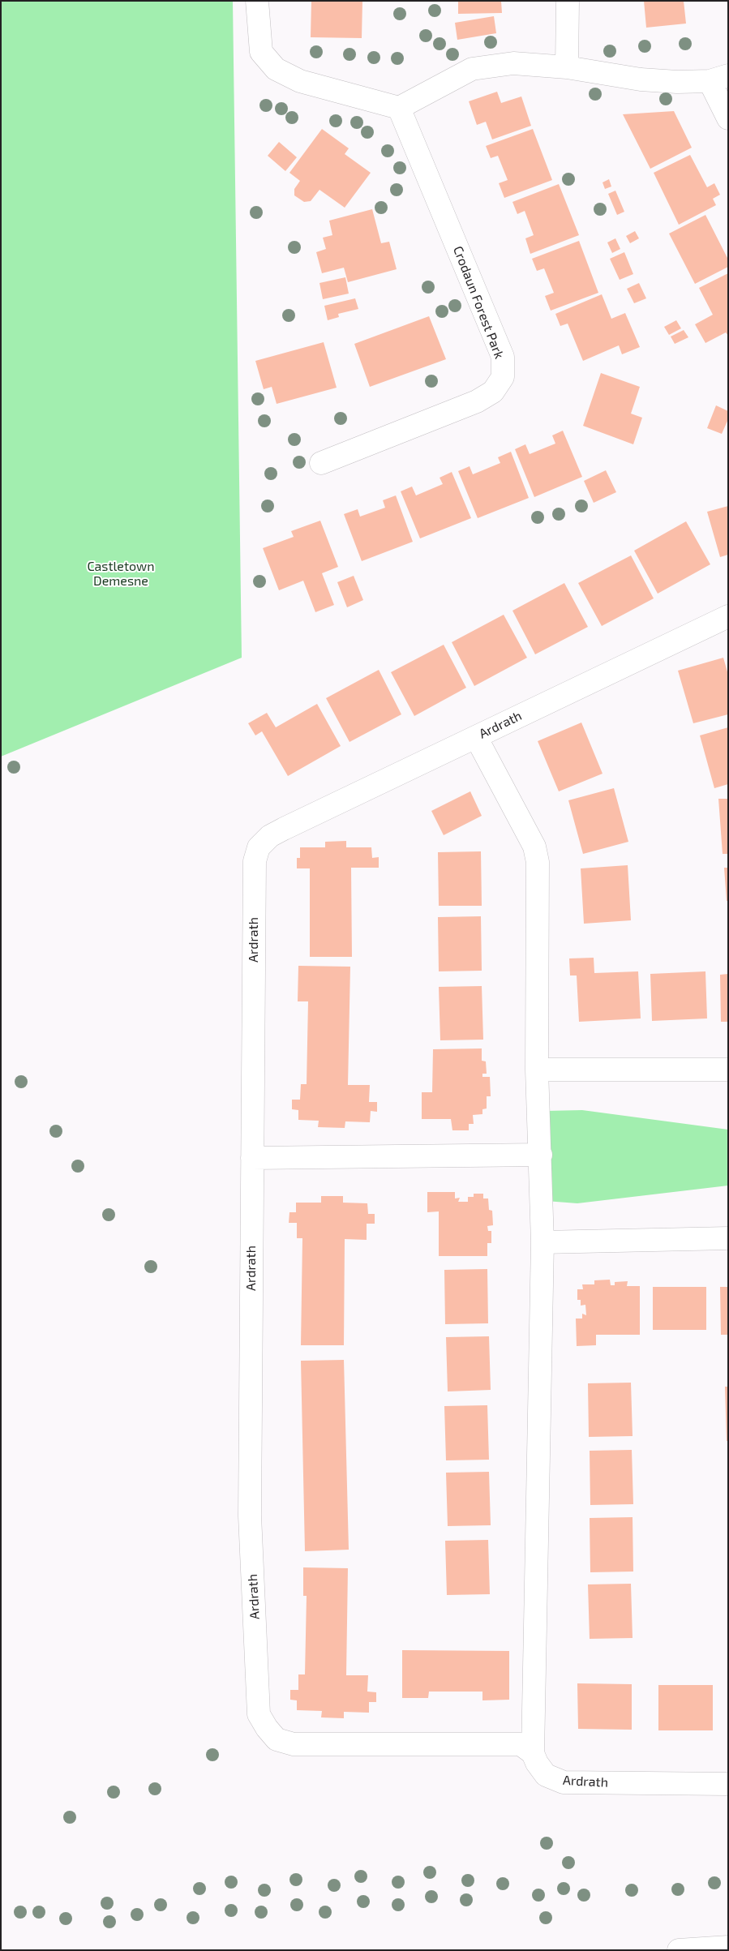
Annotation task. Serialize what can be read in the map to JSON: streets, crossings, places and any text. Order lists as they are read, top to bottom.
{
  "streets": {
    "street": ["Crodaun Forest Park", "Ardrath"]
  },
  "parks": ["Castletown Demesne"]
}
